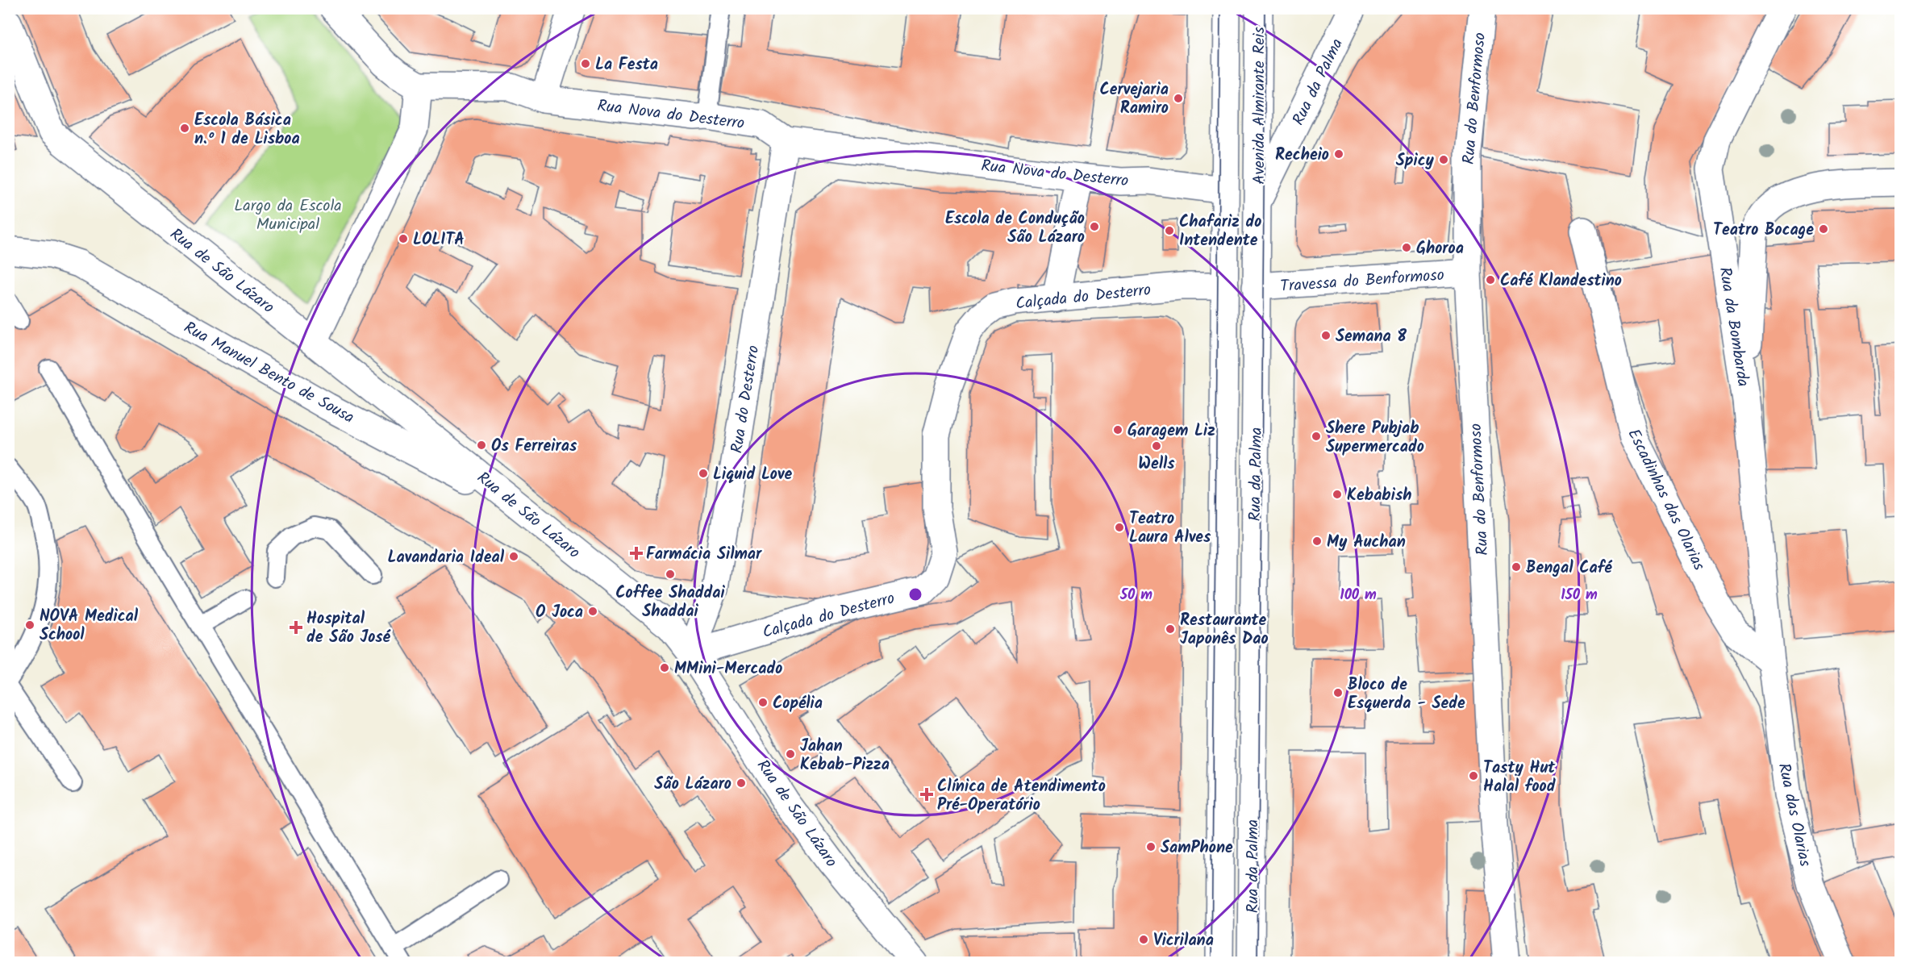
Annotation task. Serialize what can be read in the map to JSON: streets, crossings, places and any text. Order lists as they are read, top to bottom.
{
  "streets": {
    "street": [
      "Rua da Palma",
      "Rua do Benformoso",
      "Avenida Almirante Reis",
      "Rua Nova do Desterro",
      "Rua de São Lázaro",
      "Travessa do Benformoso",
      "Calçada do Desterro",
      "Rua da Bombarda",
      "Rua Manuel Bento de Sousa",
      "Rua do Desterro",
      "Escadinhas das Olarias",
      "Rua das Olarias"
    ]
  },
  "crossings": [
    ["Rua da Palma", "Avenida Almirante Reis"],
    ["Rua da Palma", "Rua Nova do Desterro"],
    ["Rua da Palma", "Travessa do Benformoso"],
    ["Rua da Palma", "Calçada do Desterro"],
    ["Rua do Benformoso", "Travessa do Benformoso"],
    ["Avenida Almirante Reis", "Rua Nova do Desterro"],
    ["Rua Nova do Desterro", "Rua do Desterro"],
    ["Rua de São Lázaro", "Calçada do Desterro"],
    ["Rua de São Lázaro", "Rua Manuel Bento de Sousa"],
    ["Rua de São Lázaro", "Rua do Desterro"],
    ["Travessa do Benformoso", "Calçada do Desterro"],
    ["Calçada do Desterro", "Rua do Desterro"],
    ["Rua da Bombarda", "Escadinhas das Olarias"],
    ["Rua da Bombarda", "Rua das Olarias"],
    ["Escadinhas das Olarias", "Rua das Olarias"]
  ],
  "parks": ["Largo da Escola Municipal"],
  "places": {
    "other": [
      "La Festa",
      "Cervejaria Ramiro",
      "Escola Básica n.º 1 de Lisboa",
      "Recheio",
      "Spicy",
      "Escola de Condução São Lázaro",
      "Teatro Bocage",
      "Chafariz do Intendente",
      "LOLITA",
      "Ghoroa",
      "Café Klandestino",
      "Semana 8",
      "Garagem Liz",
      "Shere Pubjab Supermercado",
      "Os Ferreiras",
      "Wells",
      "Liquid Love",
      "Kebabish",
      "Teatro Laura Alves",
      "My Auchan",
      "Lavandaria Ideal",
      "Bengal Café",
      "Coffee Shaddai Shaddai",
      "O Joca",
      "NOVA Medical School",
      "Restaurante Japonês Dao",
      "MMini-Mercado",
      "Bloco de Esquerda - Sede",
      "Copélia",
      "Jahan Kebab-Pizza",
      "Tasty Hut Halal food",
      "São Lázaro",
      "SamPhone",
      "Vicrilana"
    ],
    "health": ["Farmácia Silmar", "Hospital de São José", "Clínica de Atendimento Pré-Operatório"]
  },
  "rings": ["50 m", "100 m", "150 m"]
}
